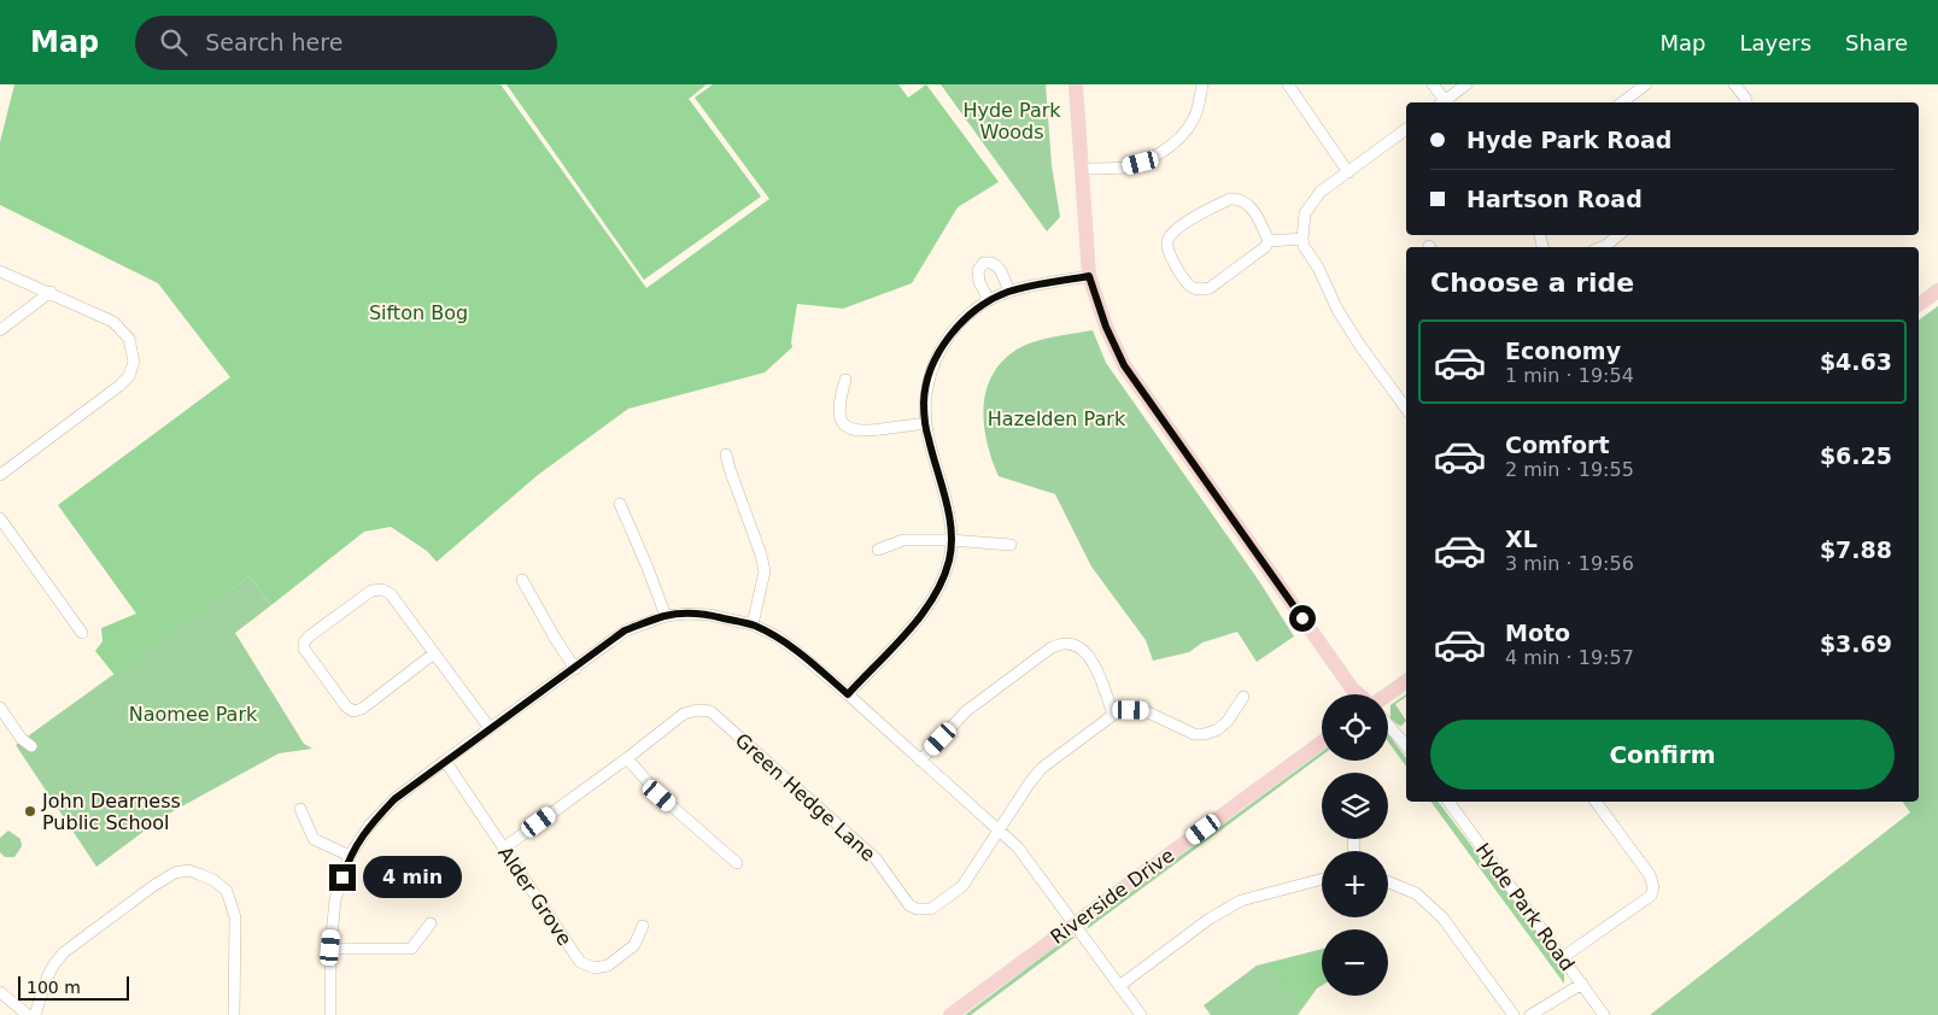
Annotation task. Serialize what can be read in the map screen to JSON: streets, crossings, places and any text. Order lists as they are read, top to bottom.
{
  "streets": {
    "main road": ["Riverside Drive"],
    "street": ["Green Hedge Lane", "Alder Grove", "Hyde Park Road"]
  },
  "crossings": [
    ["Green Hedge Lane", "Alder Grove"]
  ],
  "parks": [
    "Hyde Park Woods",
    "Sifton Bog",
    "Hazelden Park",
    "Naomee Park"
  ],
  "places": ["John Dearness Public School"],
  "scale_bar": "100 m",
  "page": {
    "header": "Map",
    "search": "Search here",
    "nav": ["Map", "Layers", "Share"],
    "banner": ["Hyde Park Road", "Hartson Road"],
    "heading": "Choose a ride",
    "list": [
      {
        "name": "Economy",
        "note": "1 min · 19:54",
        "value": "$4.63"
      },
      {
        "name": "Comfort",
        "note": "2 min · 19:55",
        "value": "$6.25"
      },
      {
        "name": "XL",
        "note": "3 min · 19:56",
        "value": "$7.88"
      },
      {
        "name": "Moto",
        "note": "4 min · 19:57",
        "value": "$3.69"
      }
    ],
    "map_buttons": ["+", "−"],
    "buttons": "Confirm",
    "bubble": "4 min",
    "scale": "100 m"
  }
}
